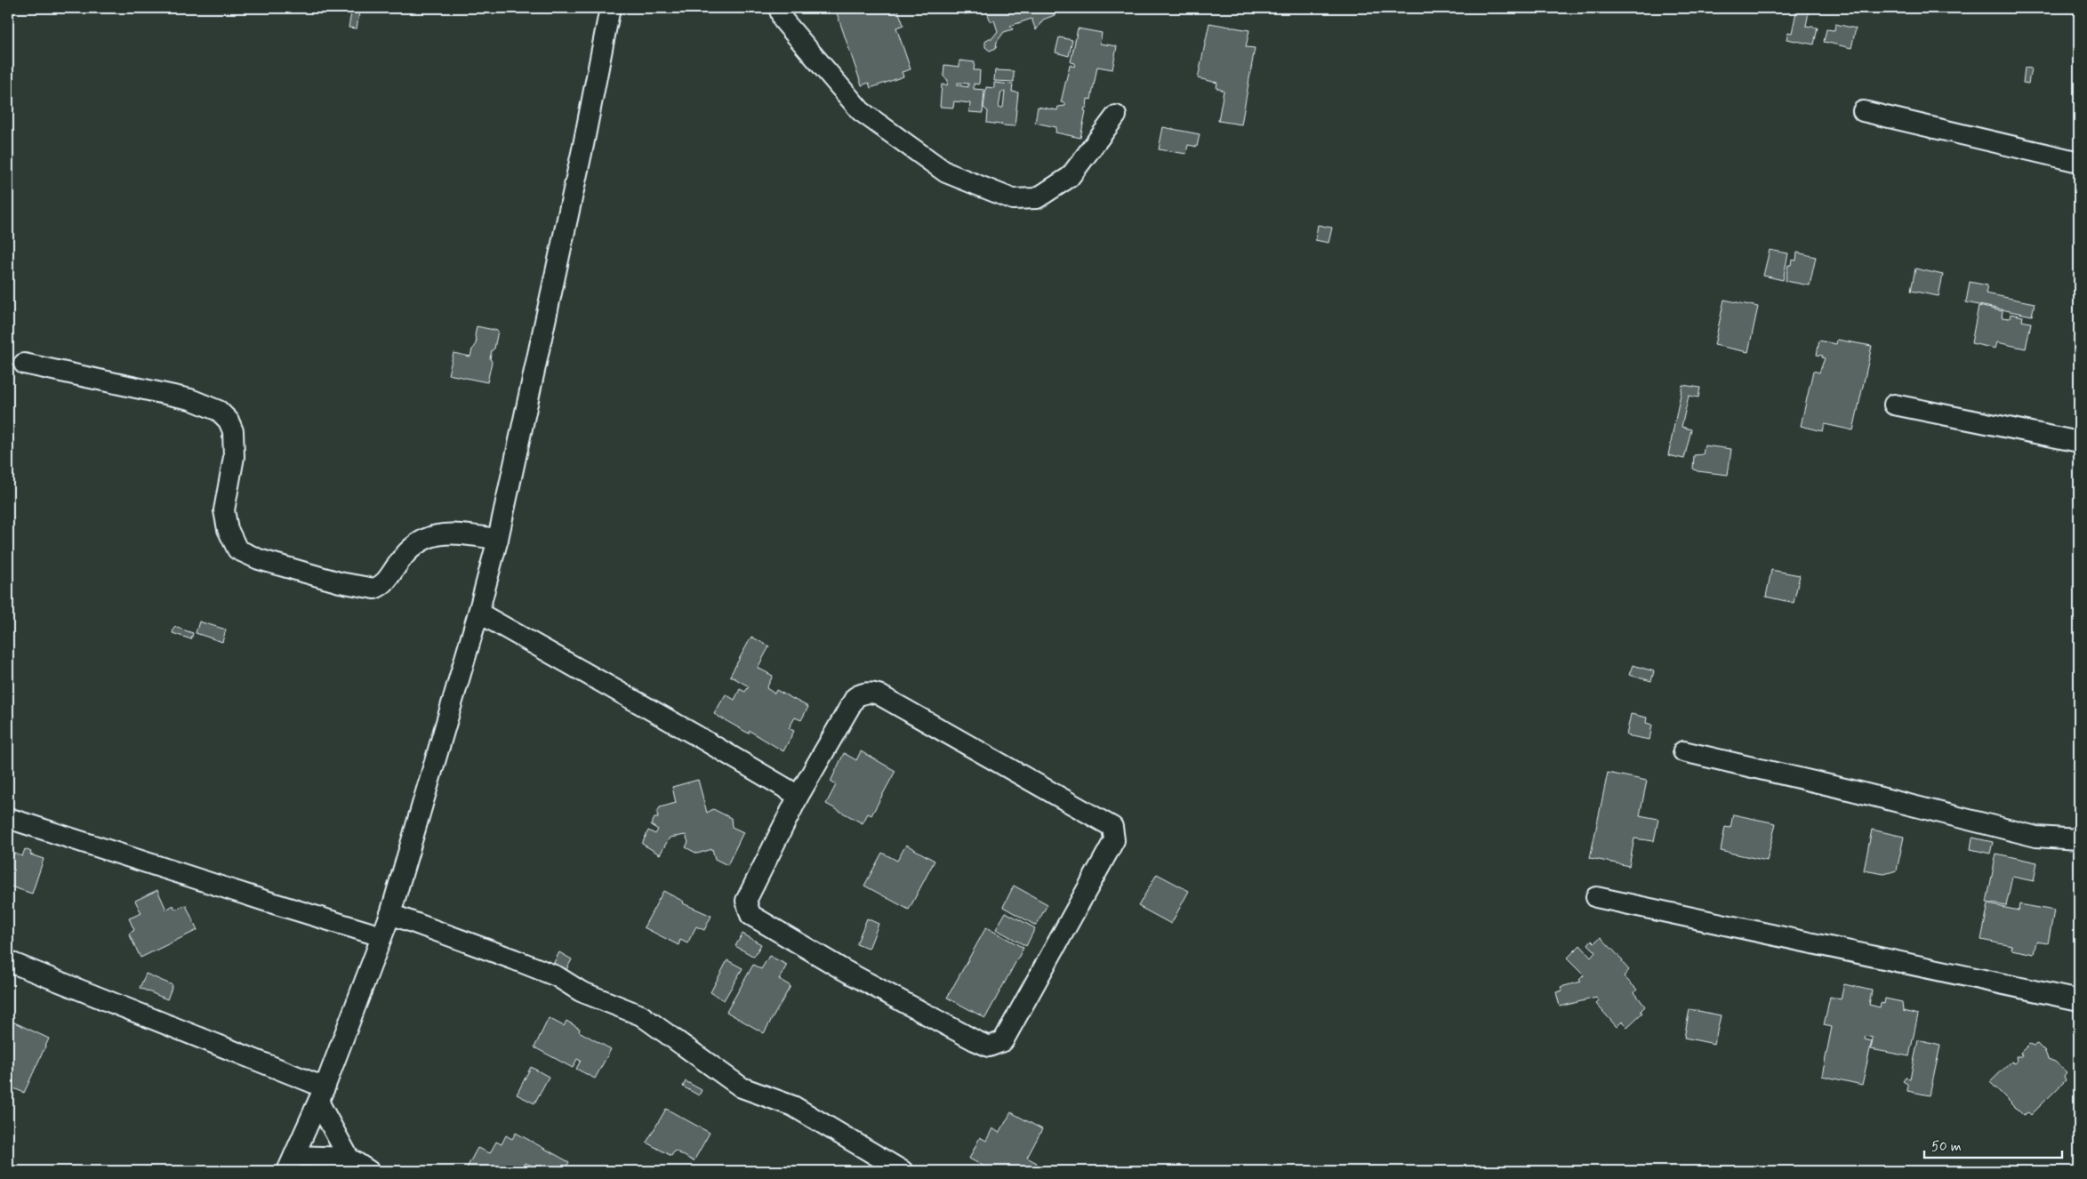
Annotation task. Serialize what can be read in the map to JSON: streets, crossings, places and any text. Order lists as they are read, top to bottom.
{
  "scale_bar": "50 m"
}
